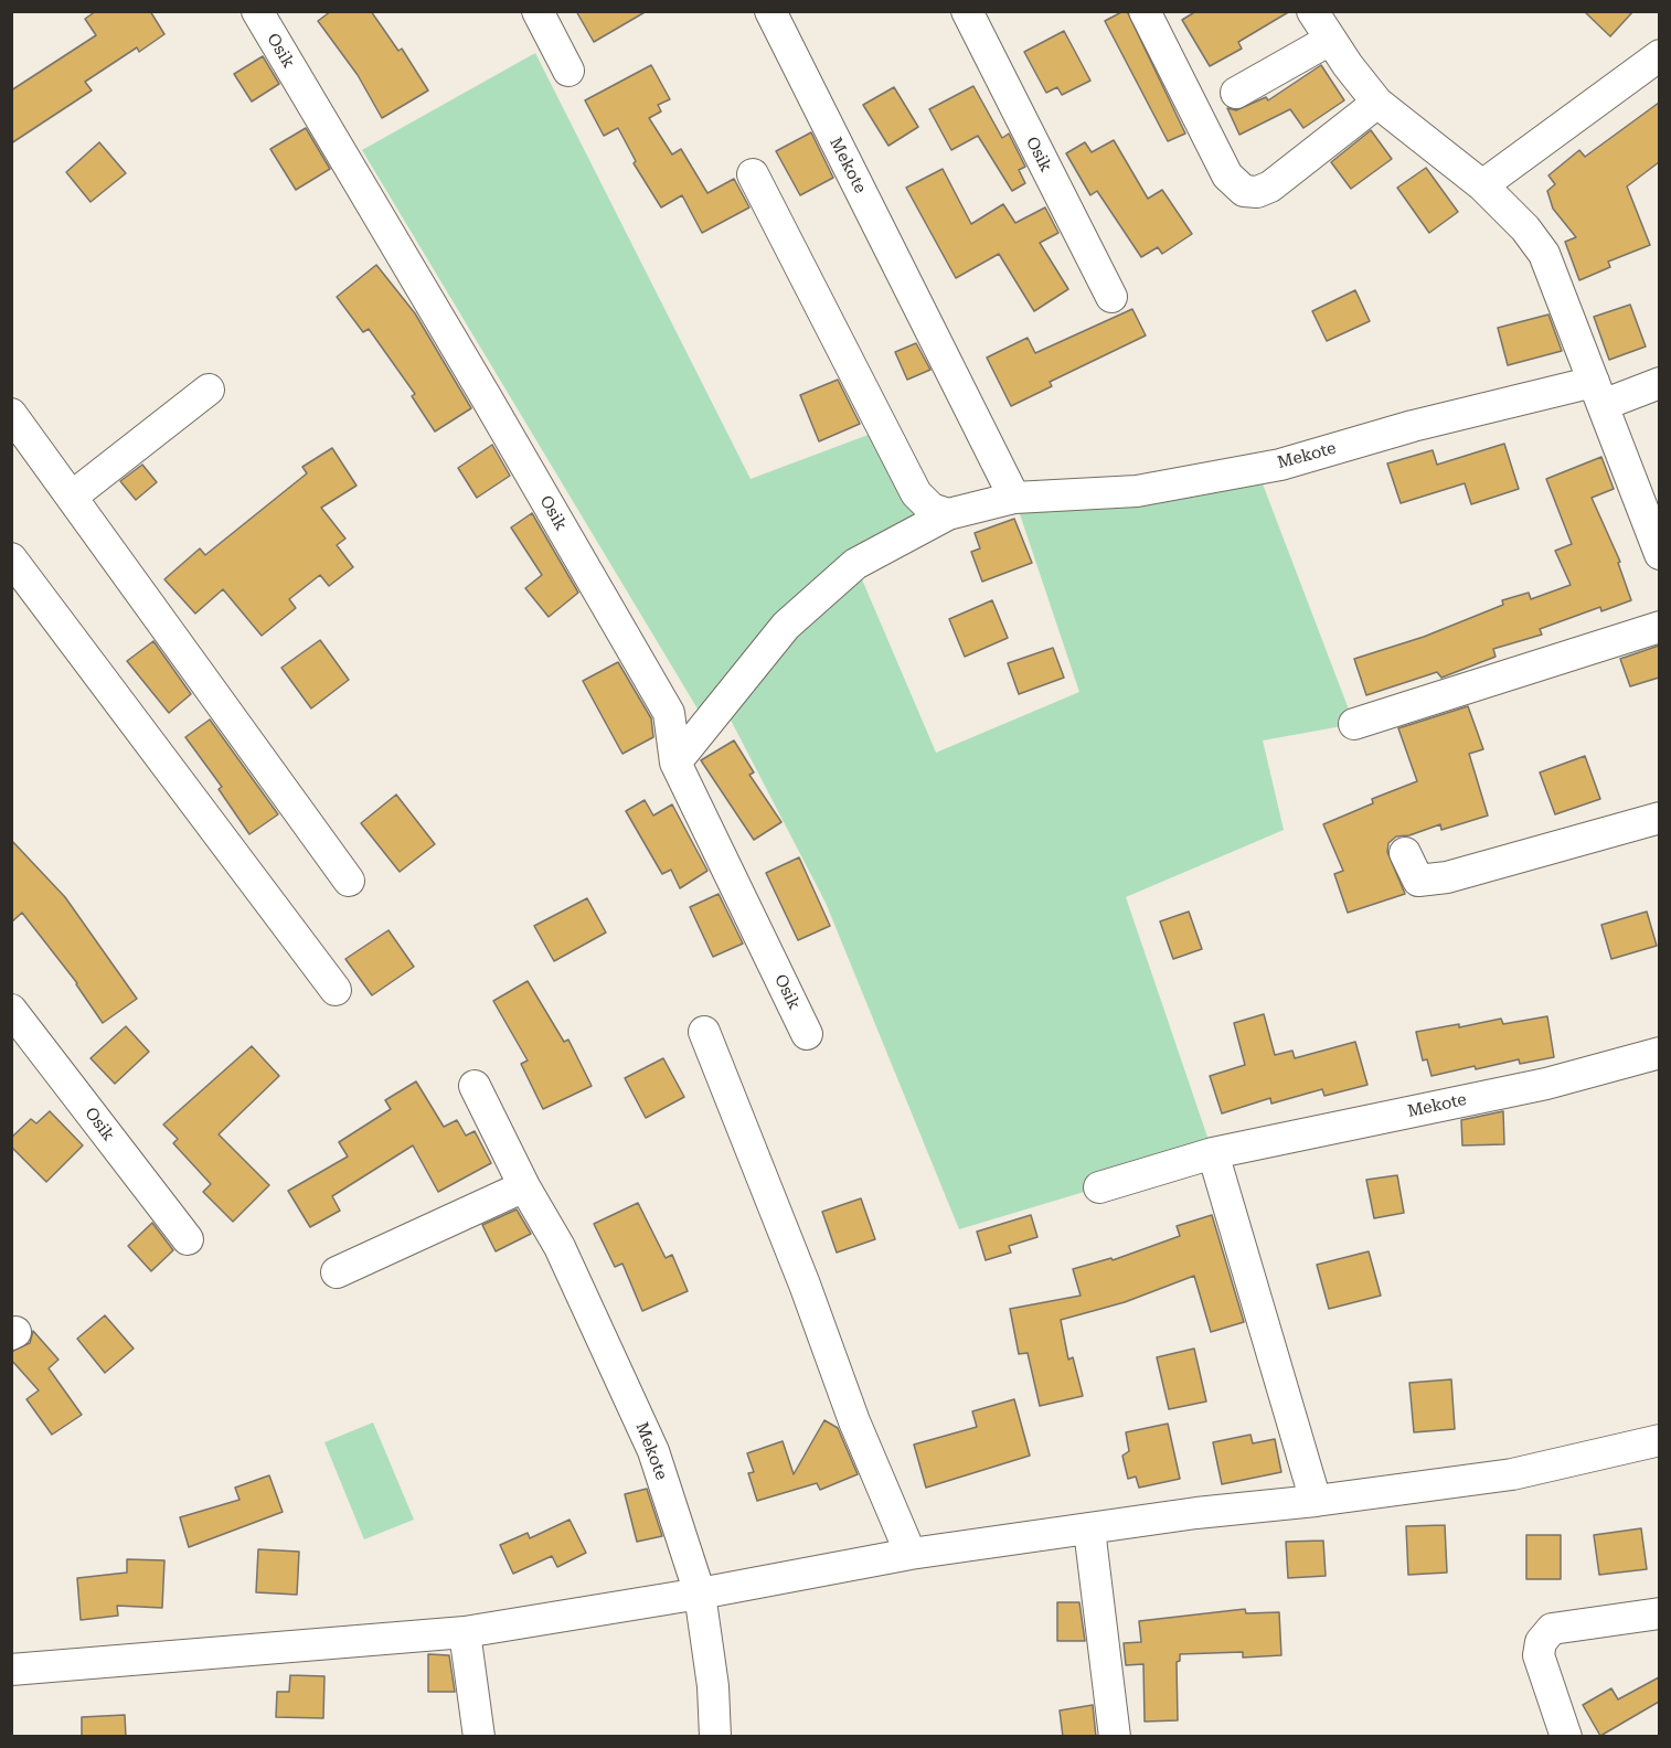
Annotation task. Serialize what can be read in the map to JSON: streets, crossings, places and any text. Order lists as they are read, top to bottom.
{
  "streets": {
    "street": ["Osik", "Mekote"]
  },
  "crossings": [
    ["Osik", "Mekote"]
  ]
}
